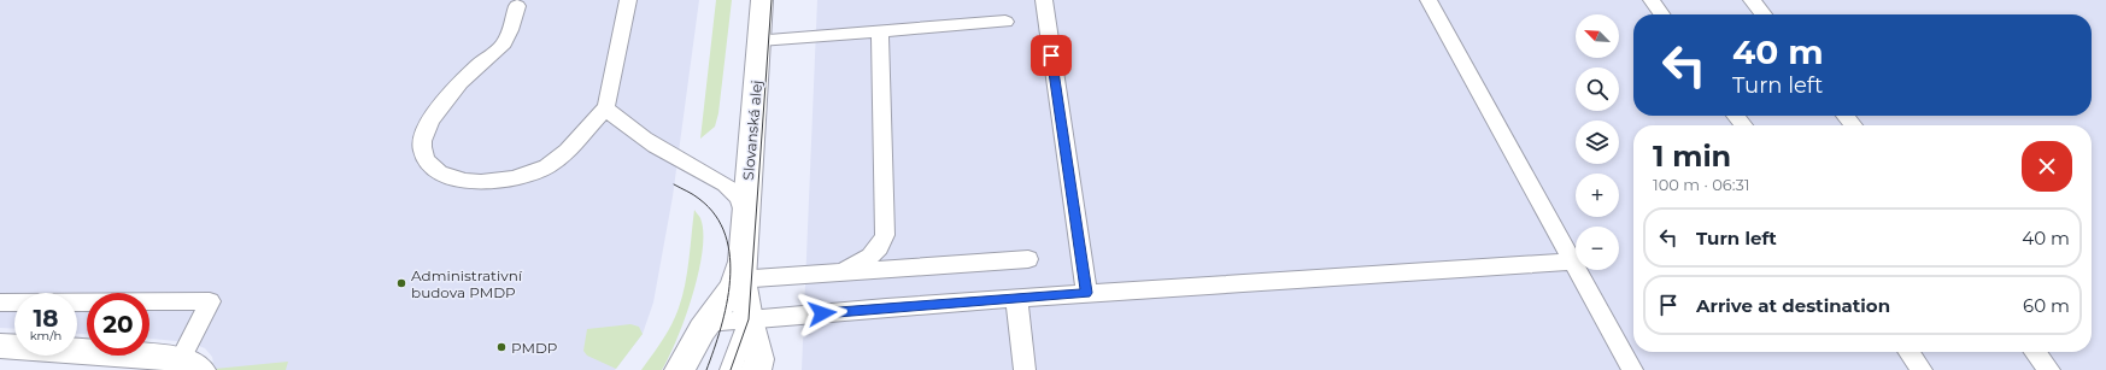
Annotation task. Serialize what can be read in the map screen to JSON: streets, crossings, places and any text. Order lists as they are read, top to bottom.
{
  "streets": {
    "main road": ["Slovanská alej"]
  },
  "places": ["Administrativní budova PMDP", "PMDP"],
  "north": "top left",
  "page": {
    "map_buttons": ["+", "−"],
    "turn": ["40 m", "Turn left"],
    "heading": ["1 min", "100 m · 06:31"],
    "list": [
      {
        "name": "Turn left",
        "value": "40 m"
      },
      {
        "name": "Arrive at destination",
        "value": "60 m"
      }
    ],
    "speed": "18 km/h",
    "limit": "20"
  }
}
